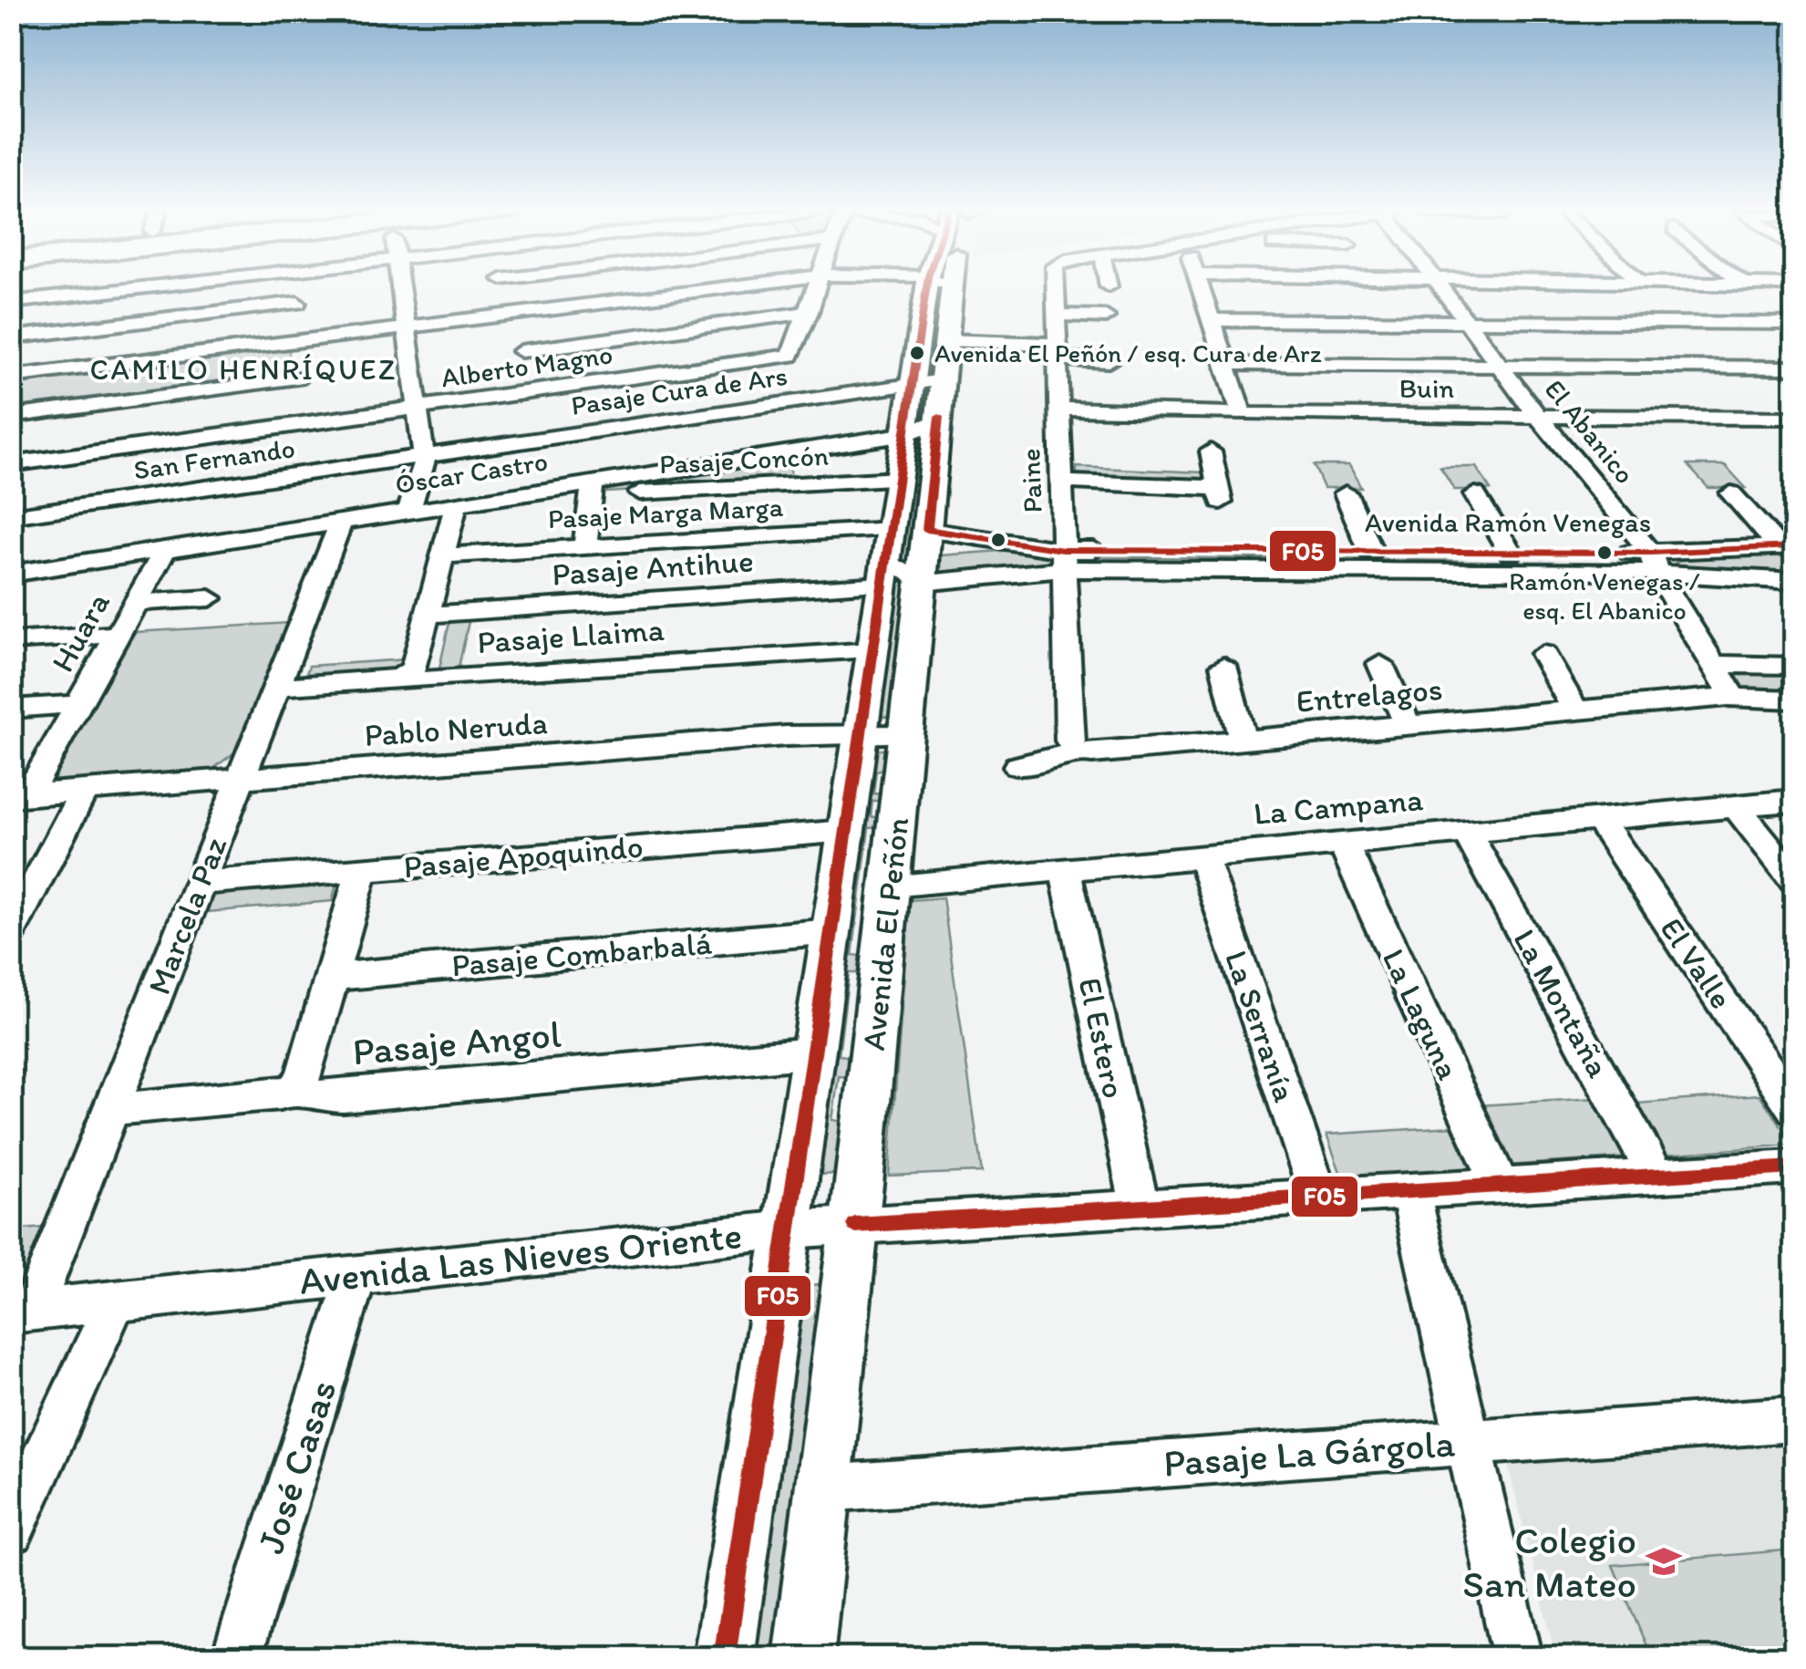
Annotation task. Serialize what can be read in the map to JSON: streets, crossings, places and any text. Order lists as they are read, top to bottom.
{
  "streets": {
    "main road": ["Avenida El Peñón"],
    "street": [
      "Alberto Magno",
      "Buin",
      "Pasaje Cura de Ars",
      "El Abanico",
      "San Fernando",
      "Pasaje Concón",
      "Óscar Castro",
      "Paine",
      "Pasaje Marga Marga",
      "Avenida Ramón Venegas",
      "Pasaje Antihue",
      "Huara",
      "Pasaje Llaima",
      "Entrelagos",
      "Pablo Neruda",
      "La Campana",
      "Pasaje Apoquindo",
      "Marcela Paz",
      "Pasaje Combarbalá",
      "El Valle",
      "La Montaña",
      "La Laguna",
      "La Serranía",
      "El Estero",
      "Pasaje Angol",
      "Avenida Las Nieves Oriente",
      "Pasaje La Gárgola",
      "José Casas"
    ]
  },
  "crossings": [
    ["Buin", "El Abanico"],
    ["Buin", "Paine"],
    ["Pasaje Cura de Ars", "San Fernando"],
    ["Pasaje Cura de Ars", "Avenida El Peñón"],
    ["El Abanico", "Avenida Ramón Venegas"],
    ["El Abanico", "Entrelagos"],
    ["Pasaje Concón", "Óscar Castro"],
    ["Pasaje Concón", "Avenida El Peñón"],
    ["Óscar Castro", "Huara"],
    ["Óscar Castro", "Marcela Paz"],
    ["Óscar Castro", "Avenida El Peñón"],
    ["Paine", "Avenida Ramón Venegas"],
    ["Paine", "Entrelagos"],
    ["Pasaje Marga Marga", "Avenida El Peñón"],
    ["Avenida Ramón Venegas", "Avenida El Peñón"],
    ["Pasaje Antihue", "Avenida El Peñón"],
    ["Huara", "Pablo Neruda"],
    ["Pasaje Llaima", "Marcela Paz"],
    ["Pasaje Llaima", "Avenida El Peñón"],
    ["Pablo Neruda", "Marcela Paz"],
    ["Pablo Neruda", "Avenida El Peñón"],
    ["La Campana", "Avenida El Peñón"],
    ["La Campana", "El Valle"],
    ["La Campana", "La Montaña"],
    ["La Campana", "La Laguna"],
    ["La Campana", "La Serranía"],
    ["La Campana", "El Estero"],
    ["Pasaje Apoquindo", "Marcela Paz"],
    ["Pasaje Apoquindo", "Avenida El Peñón"],
    ["Marcela Paz", "Pasaje Angol"],
    ["Marcela Paz", "Avenida Las Nieves Oriente"],
    ["Avenida El Peñón", "Pasaje Combarbalá"],
    ["Avenida El Peñón", "Pasaje Angol"],
    ["Avenida El Peñón", "Avenida Las Nieves Oriente"],
    ["Avenida El Peñón", "Pasaje La Gárgola"],
    ["La Montaña", "Avenida Las Nieves Oriente"],
    ["La Laguna", "Avenida Las Nieves Oriente"],
    ["La Serranía", "Avenida Las Nieves Oriente"],
    ["El Estero", "Avenida Las Nieves Oriente"],
    ["Avenida Las Nieves Oriente", "José Casas"]
  ],
  "districts": ["CAMILO HENRÍQUEZ"],
  "places": {
    "other": ["Avenida El Peñón / esq. Cura de Arz", "Ramón Venegas / esq. El Abanico"],
    "school or university": ["Colegio San Mateo"]
  },
  "lines": ["transit line F05"]
}
